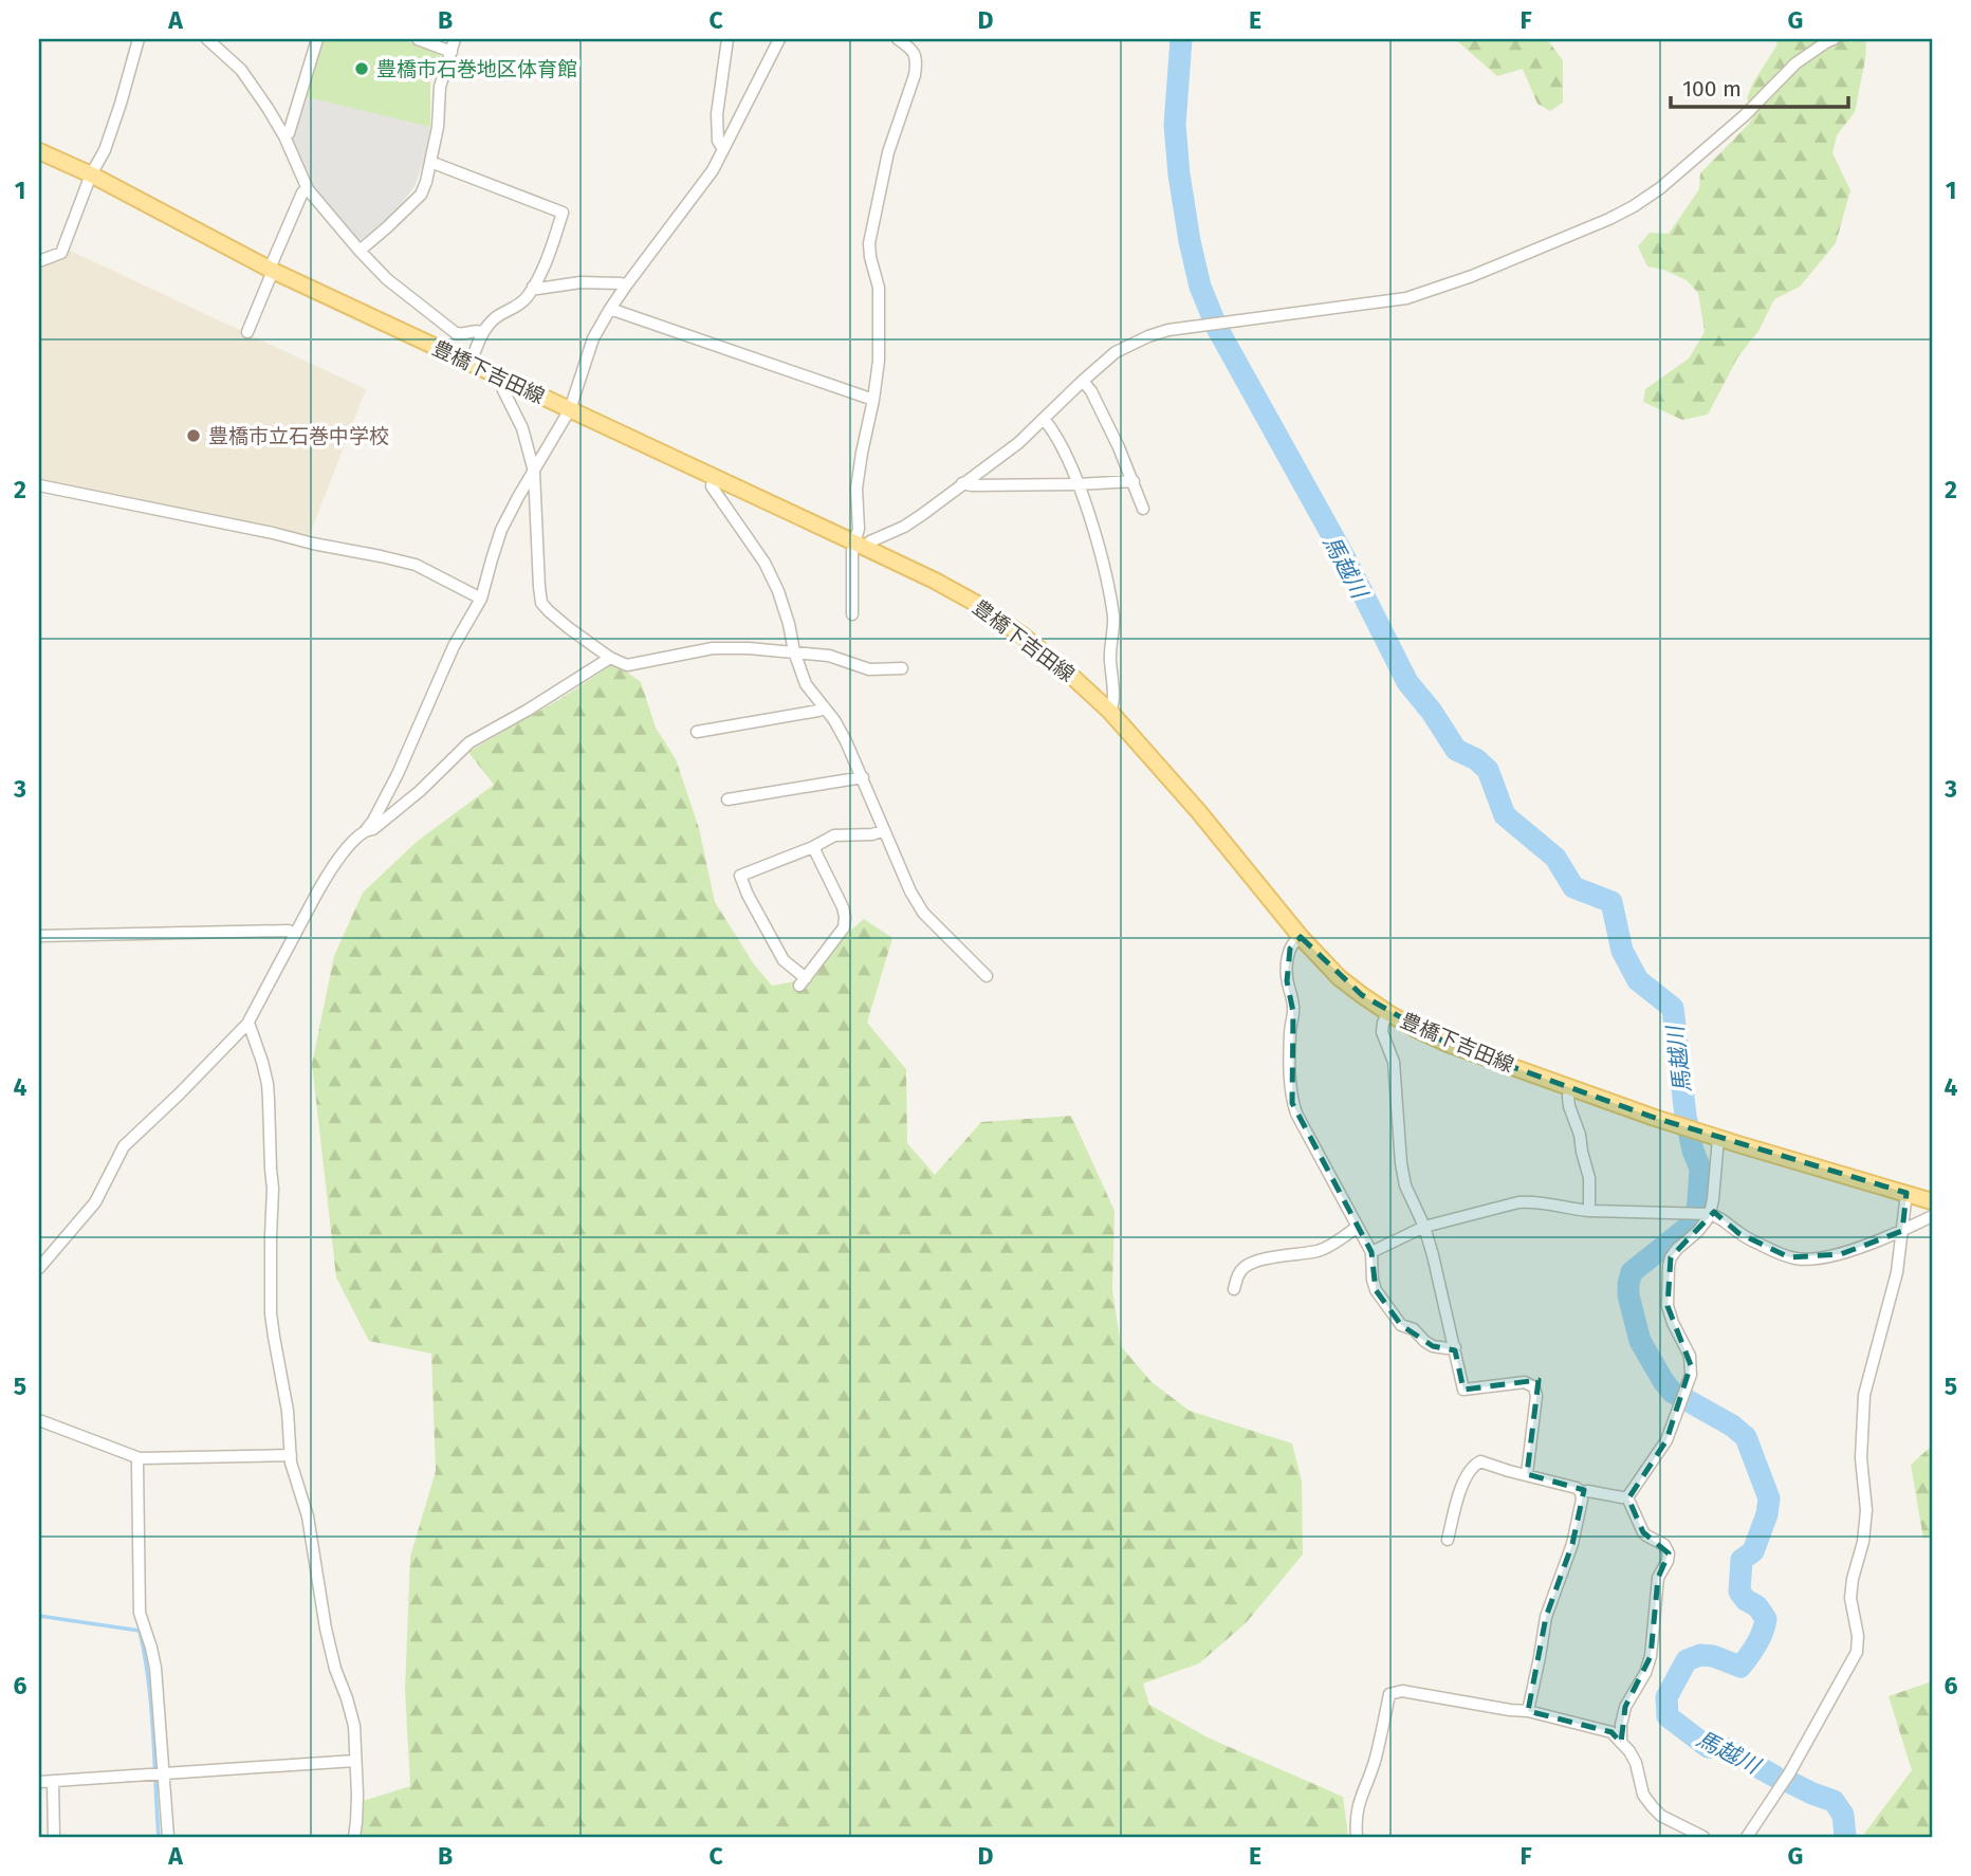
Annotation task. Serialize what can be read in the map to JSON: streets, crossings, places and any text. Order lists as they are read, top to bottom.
{
  "streets": {
    "main road": ["豊橋下吉田線"]
  },
  "water": ["馬越川"],
  "places": ["豊橋市石巻地区体育館", "豊橋市立石巻中学校"],
  "scale_bar": "100 m",
  "grid": {
    "columns": [
      "A",
      "B",
      "C",
      "D",
      "E",
      "F",
      "G"
    ],
    "rows": [
      "1",
      "2",
      "3",
      "4",
      "5",
      "6"
    ]
  }
}
